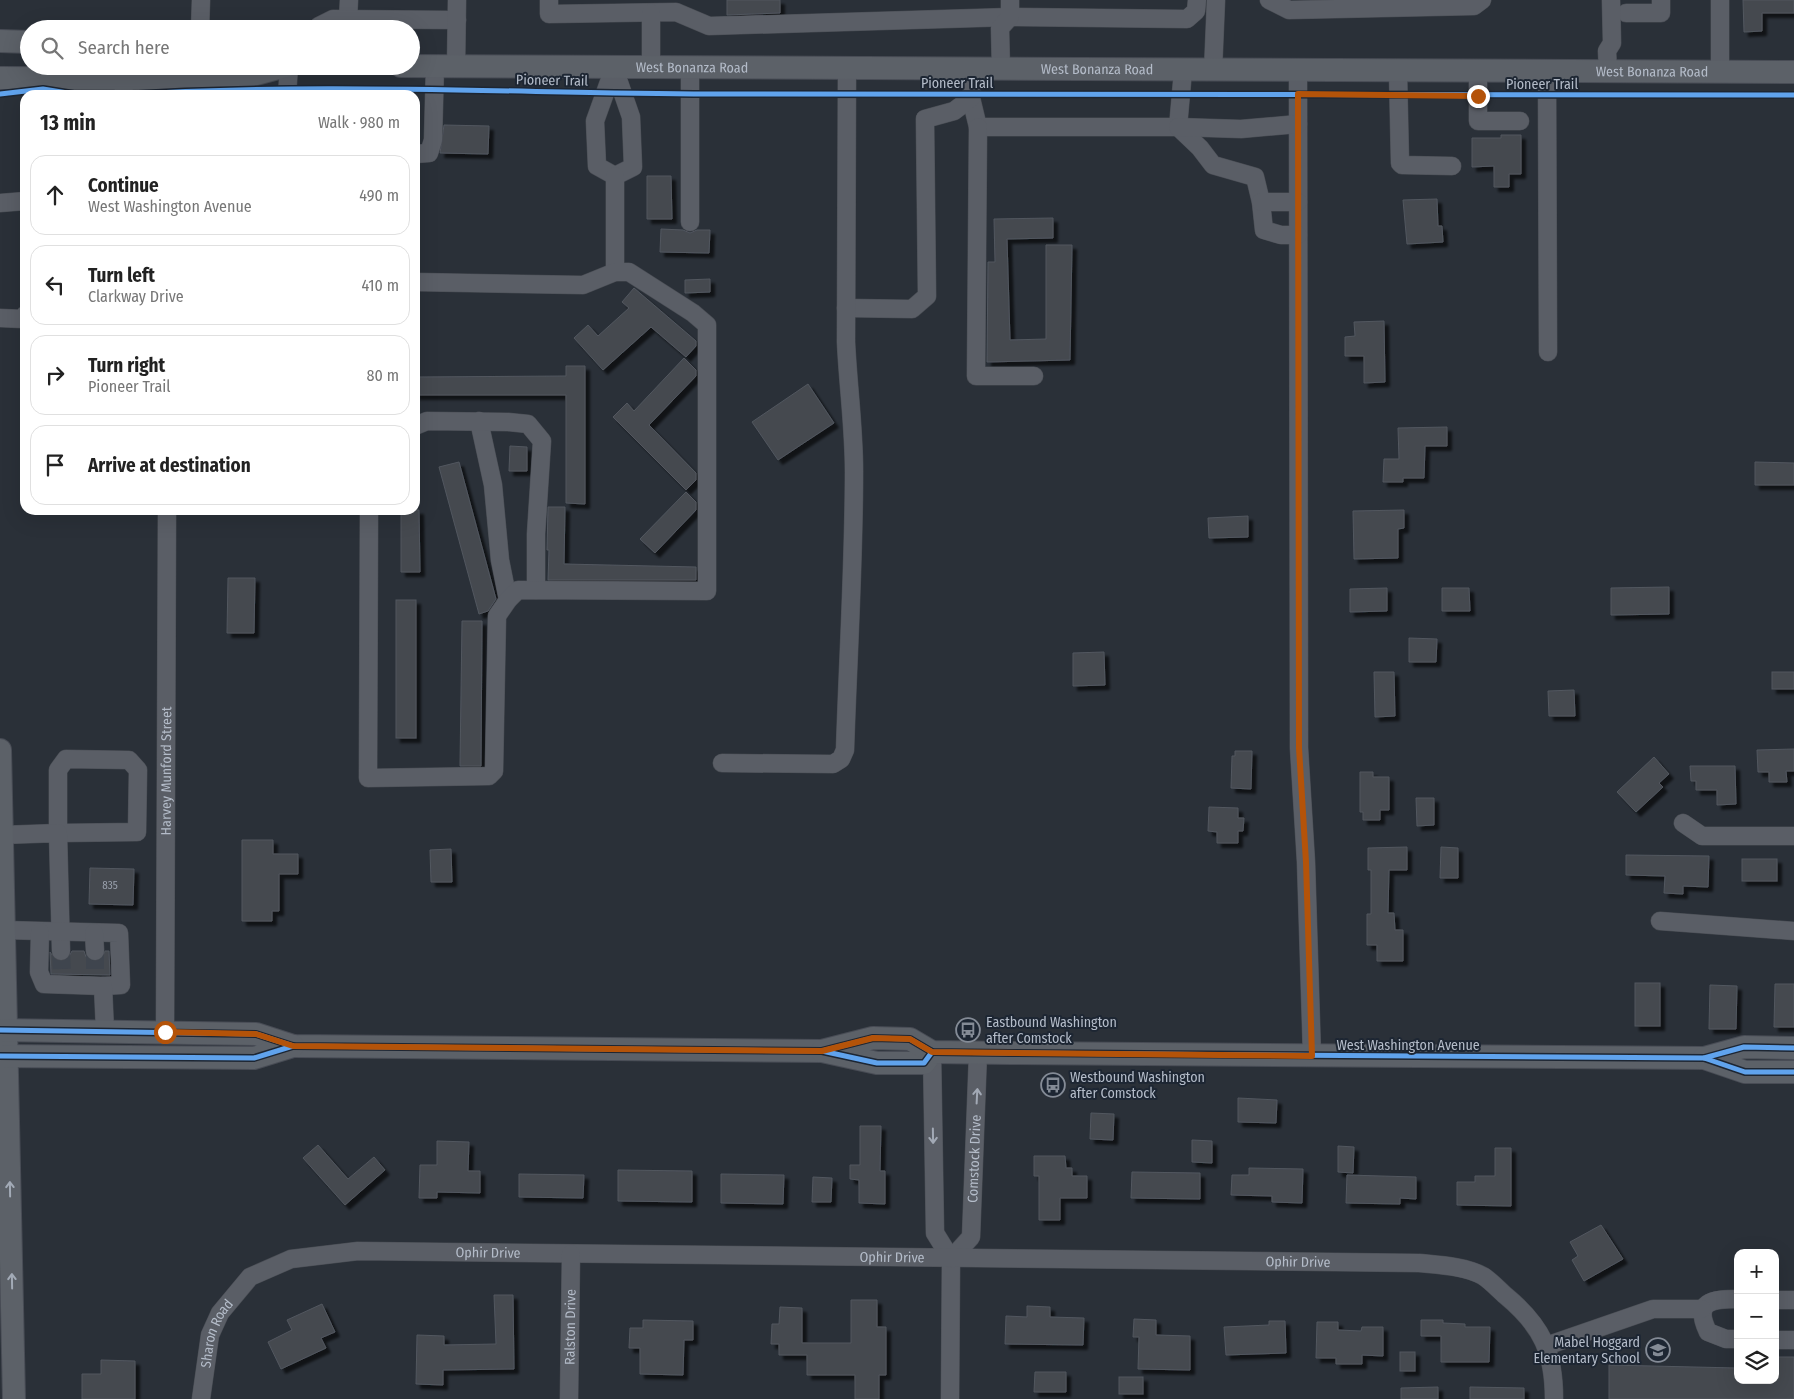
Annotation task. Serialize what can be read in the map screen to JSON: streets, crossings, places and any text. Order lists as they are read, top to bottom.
{
  "streets": {
    "main road": ["West Bonanza Road", "West Washington Avenue"],
    "street": [
      "Harvey Munford Street",
      "Comstock Drive",
      "Ophir Drive",
      "Ralston Drive",
      "Sharon Road"
    ],
    "cycle path": ["Pioneer Trail"]
  },
  "crossings": [
    ["Harvey Munford Street", "West Washington Avenue"],
    ["West Washington Avenue", "Comstock Drive"],
    ["Comstock Drive", "Ophir Drive"],
    ["Ophir Drive", "Ralston Drive"],
    ["Ophir Drive", "Sharon Road"]
  ],
  "places": {
    "bus stop": ["Eastbound Washington after Comstock", "Westbound Washington after Comstock"],
    "school or university": ["Mabel Hoggard Elementary School"]
  },
  "house_numbers": ["835"],
  "page": {
    "search": "Search here",
    "heading": ["13 min", "Walk · 980 m"],
    "list": [
      ["Continue", "West Washington Avenue", "490 m"],
      ["Turn left", "Clarkway Drive", "410 m"],
      ["Turn right", "Pioneer Trail", "80 m"],
      "Arrive at destination"
    ],
    "map_buttons": ["+", "−"]
  }
}
